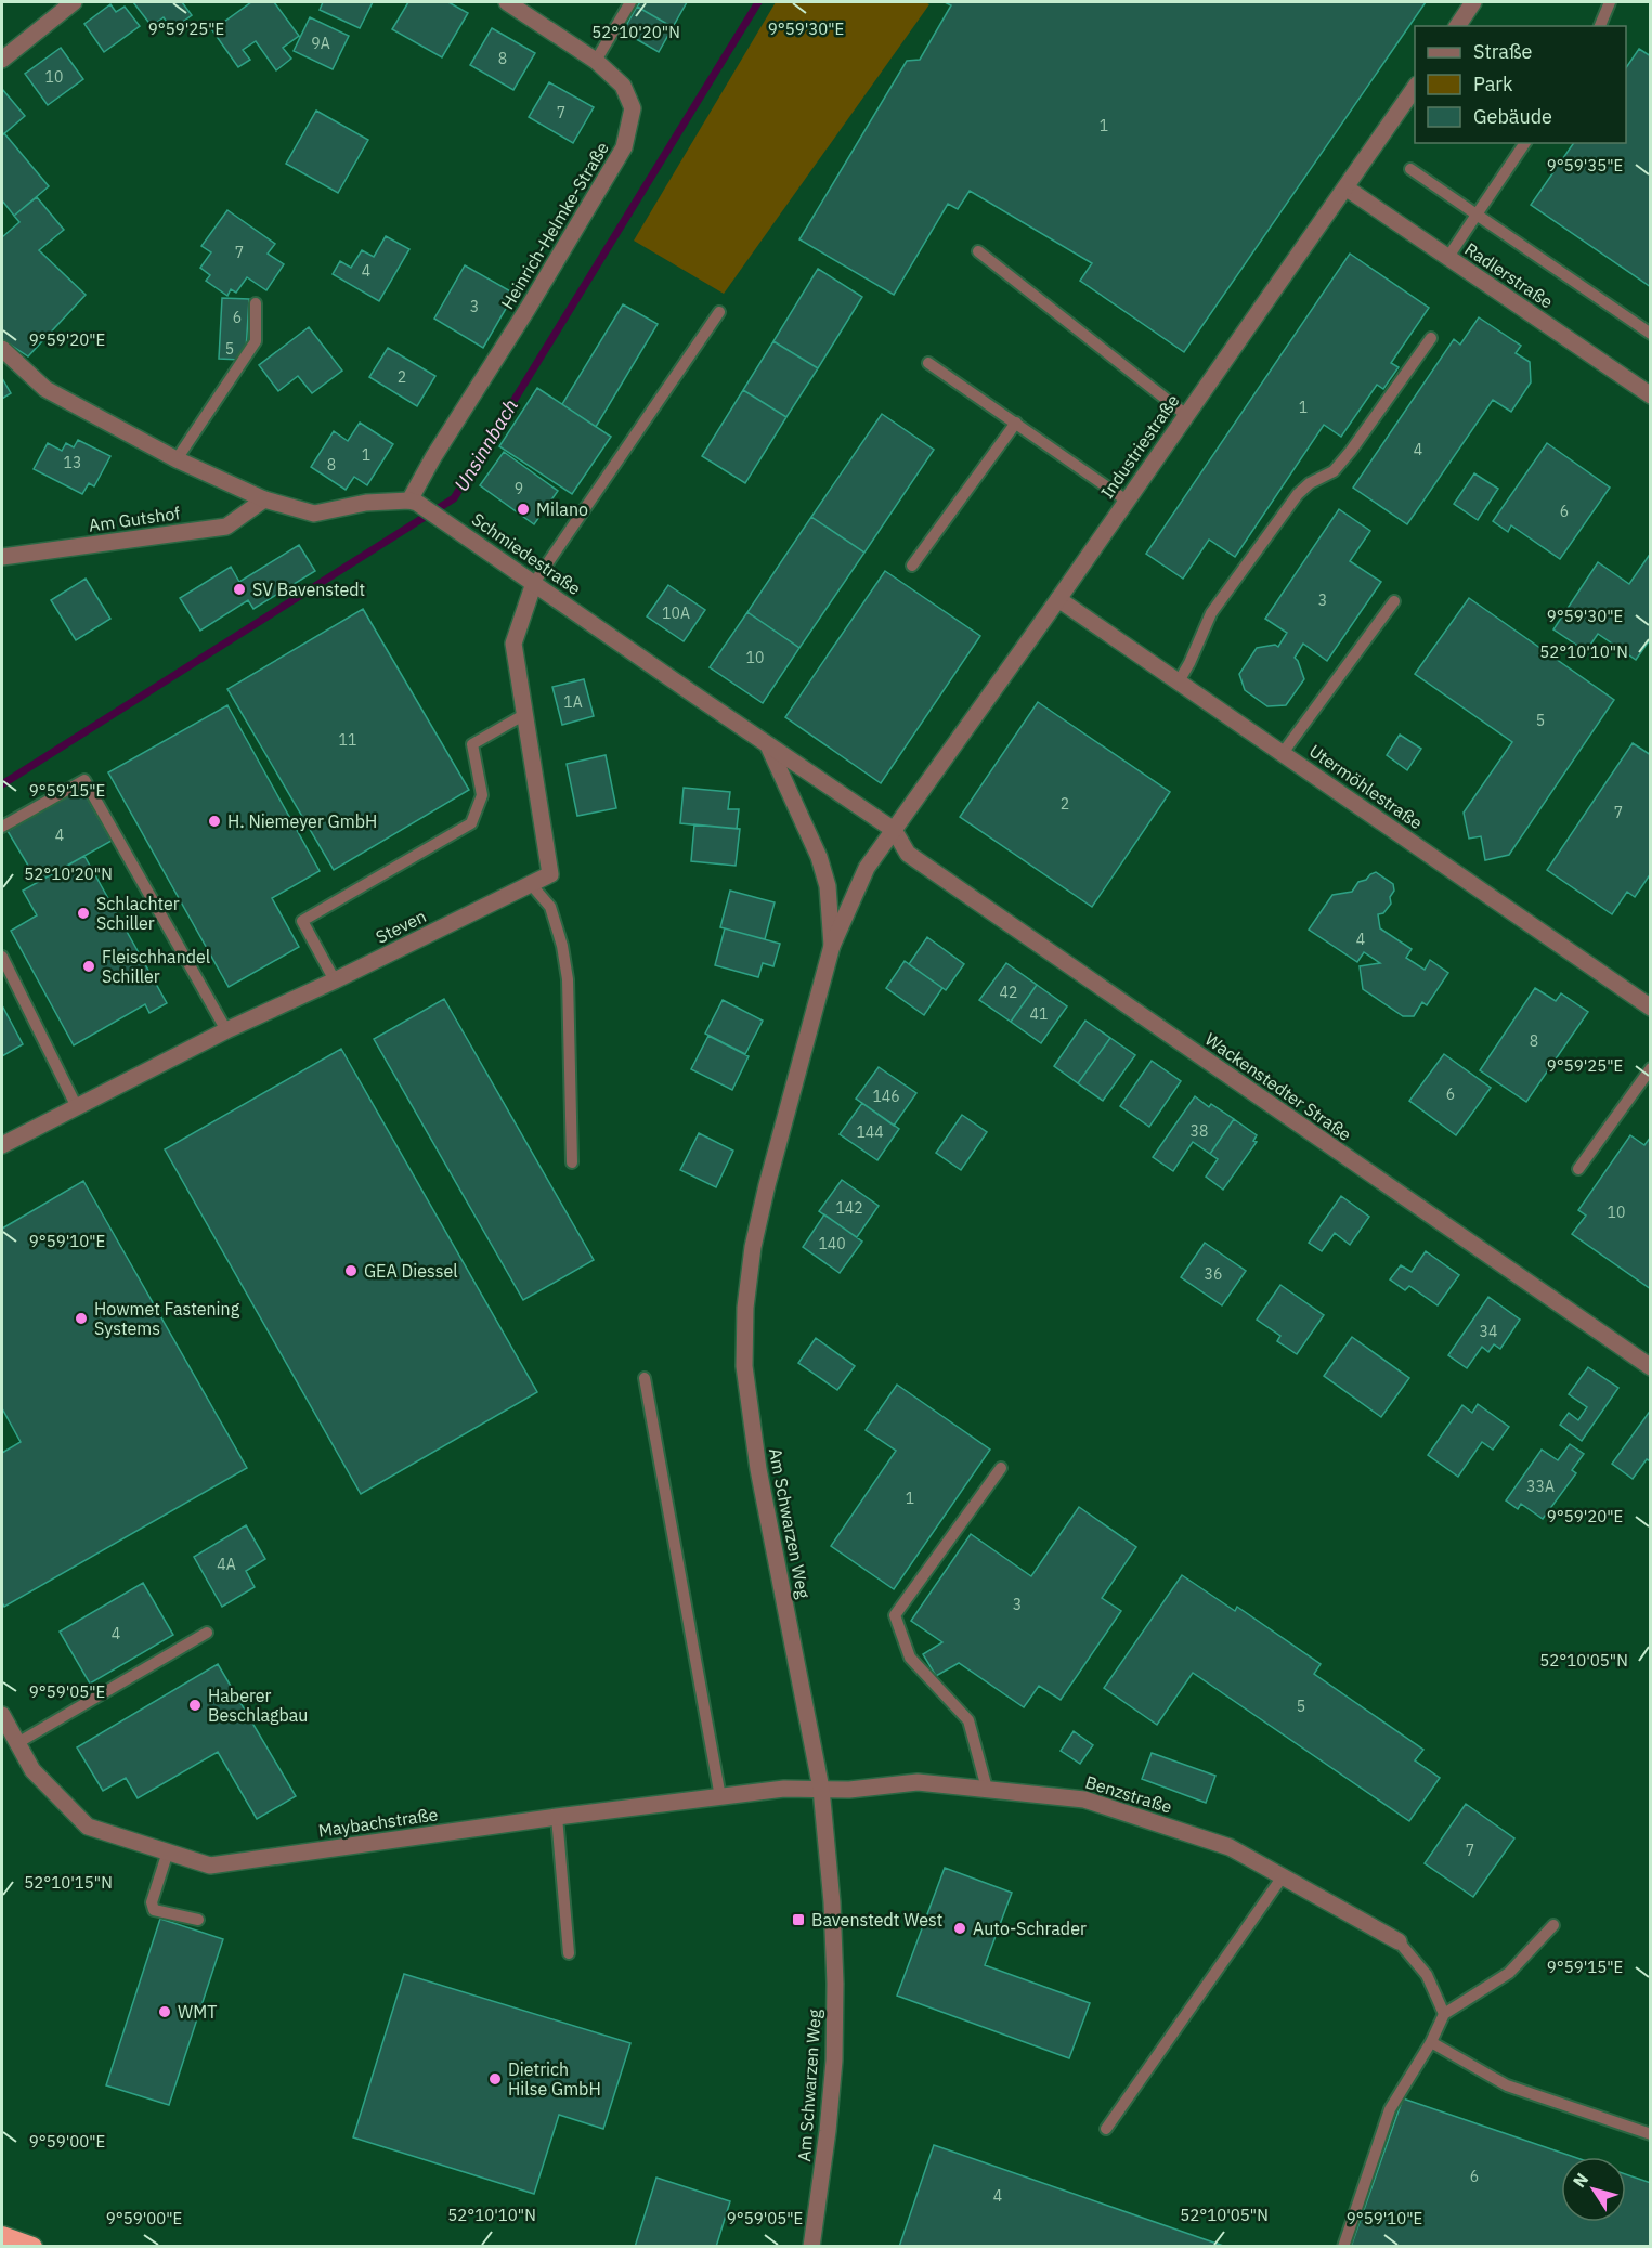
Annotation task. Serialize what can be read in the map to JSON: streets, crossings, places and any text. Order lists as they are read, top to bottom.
{
  "streets": {
    "street": [
      "Heinrich-Helmke-Straße",
      "Radlerstraße",
      "Industriestraße",
      "Am Gutshof",
      "Schmiedestraße",
      "Utermöhlestraße",
      "Steven",
      "Wackenstedter Straße",
      "Am Schwarzen Weg",
      "Benzstraße",
      "Maybachstraße"
    ]
  },
  "crossings": [
    ["Heinrich-Helmke-Straße", "Schmiedestraße"],
    ["Radlerstraße", "Industriestraße"],
    ["Industriestraße", "Schmiedestraße"],
    ["Industriestraße", "Utermöhlestraße"],
    ["Industriestraße", "Wackenstedter Straße"],
    ["Industriestraße", "Am Schwarzen Weg"],
    ["Schmiedestraße", "Steven"],
    ["Schmiedestraße", "Wackenstedter Straße"],
    ["Schmiedestraße", "Am Schwarzen Weg"],
    ["Wackenstedter Straße", "Am Schwarzen Weg"],
    ["Am Schwarzen Weg", "Benzstraße"],
    ["Am Schwarzen Weg", "Maybachstraße"],
    ["Benzstraße", "Maybachstraße"]
  ],
  "water": ["Unsinnbach"],
  "places": {
    "other": [
      "Milano",
      "SV Bavenstedt",
      "H. Niemeyer GmbH",
      "Schlachter Schiller",
      "Fleischhandel Schiller",
      "GEA Diessel",
      "Howmet Fastening Systems",
      "Haberer Beschlagbau",
      "Auto-Schrader",
      "WMT",
      "Dietrich Hilse GmbH"
    ],
    "transit": ["Bavenstedt West"]
  },
  "house_numbers": [
    "9A",
    "8",
    "10",
    "7",
    "1",
    "7",
    "4",
    "3",
    "6",
    "5",
    "2",
    "1",
    "4",
    "1",
    "13",
    "8",
    "9",
    "6",
    "3",
    "10A",
    "10",
    "1A",
    "5",
    "11",
    "2",
    "7",
    "4",
    "4",
    "42",
    "41",
    "8",
    "6",
    "146",
    "38",
    "144",
    "142",
    "10",
    "140",
    "36",
    "34",
    "33A",
    "1",
    "4A",
    "3",
    "4",
    "5",
    "7",
    "6",
    "4"
  ],
  "legend": ["Straße", "Park", "Gebäude"],
  "north": "top left",
  "coordinates": [
    "9°59'25\"E",
    "9°59'30\"E",
    "52°10'20\"N",
    "9°59'35\"E",
    "9°59'20\"E",
    "52°10'10\"N",
    "9°59'15\"E",
    "9°59'10\"E",
    "52°10'05\"N",
    "9°59'05\"E",
    "52°10'15\"N",
    "9°59'00\"E"
  ]
}
